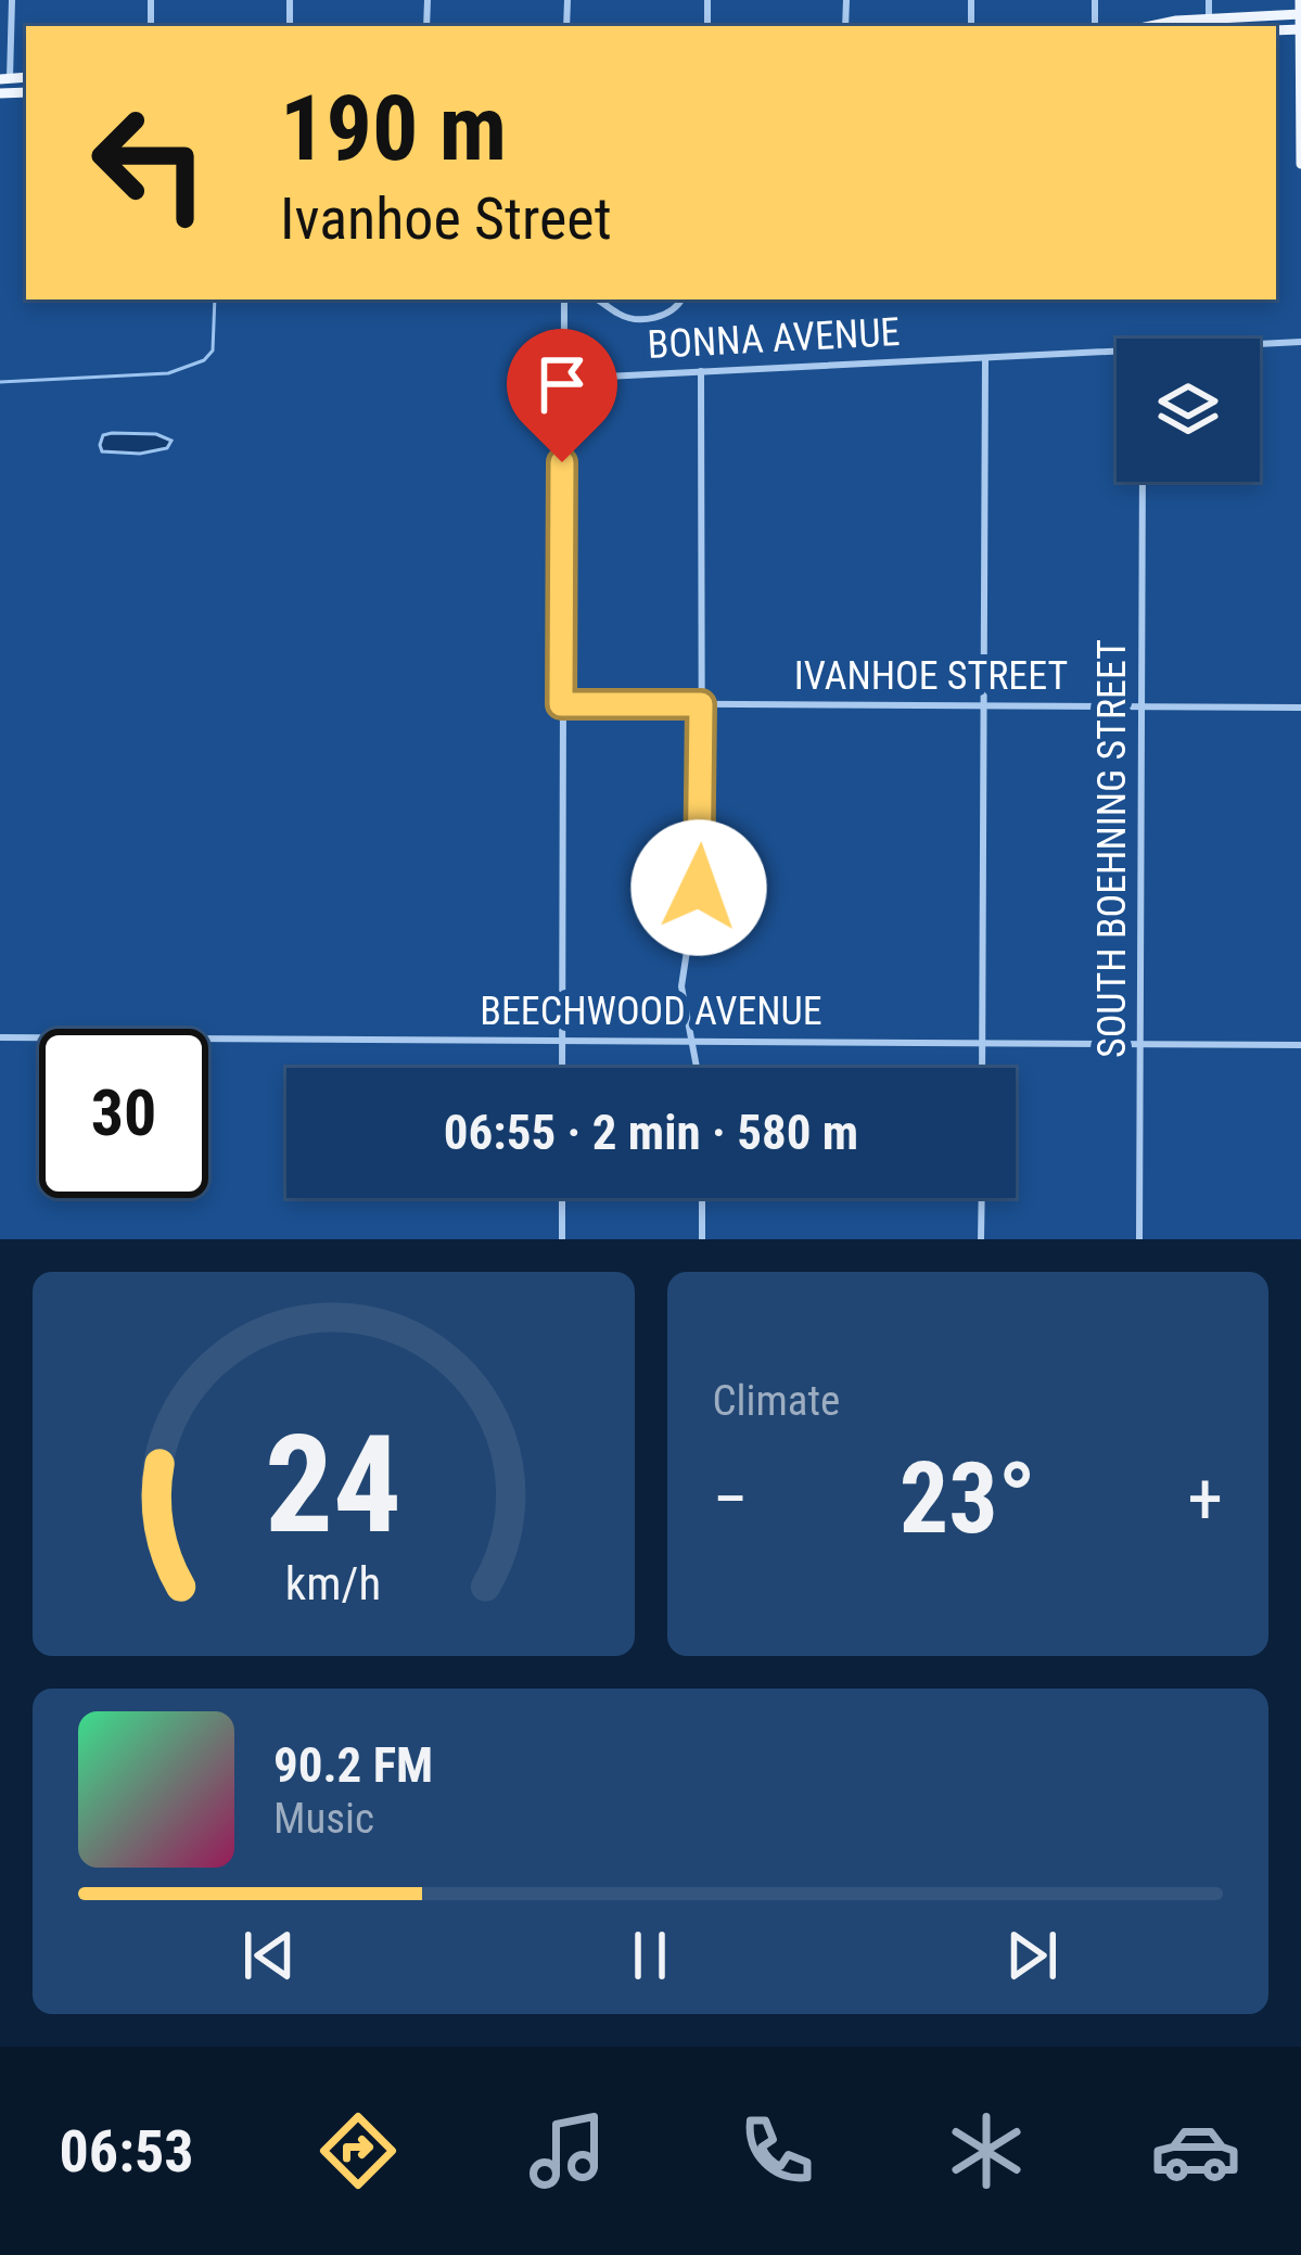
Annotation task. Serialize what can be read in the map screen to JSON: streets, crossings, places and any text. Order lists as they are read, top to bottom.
{
  "streets": {
    "street": [
      "BONNA AVENUE",
      "IVANHOE STREET",
      "SOUTH BOEHNING STREET",
      "BEECHWOOD AVENUE"
    ]
  },
  "crossings": [
    ["IVANHOE STREET", "SOUTH BOEHNING STREET"],
    ["SOUTH BOEHNING STREET", "BEECHWOOD AVENUE"]
  ],
  "page": {
    "turn": ["190 m", "Ivanhoe Street"],
    "limit": "30",
    "trip": "06:55 · 2 min · 580 m",
    "tile": "Climate",
    "heat": ["−", "23°", "+"],
    "song": ["90.2 FM", "Music"],
    "tabs": "06:53",
    "gauge": ["24", "km/h"]
  }
}
